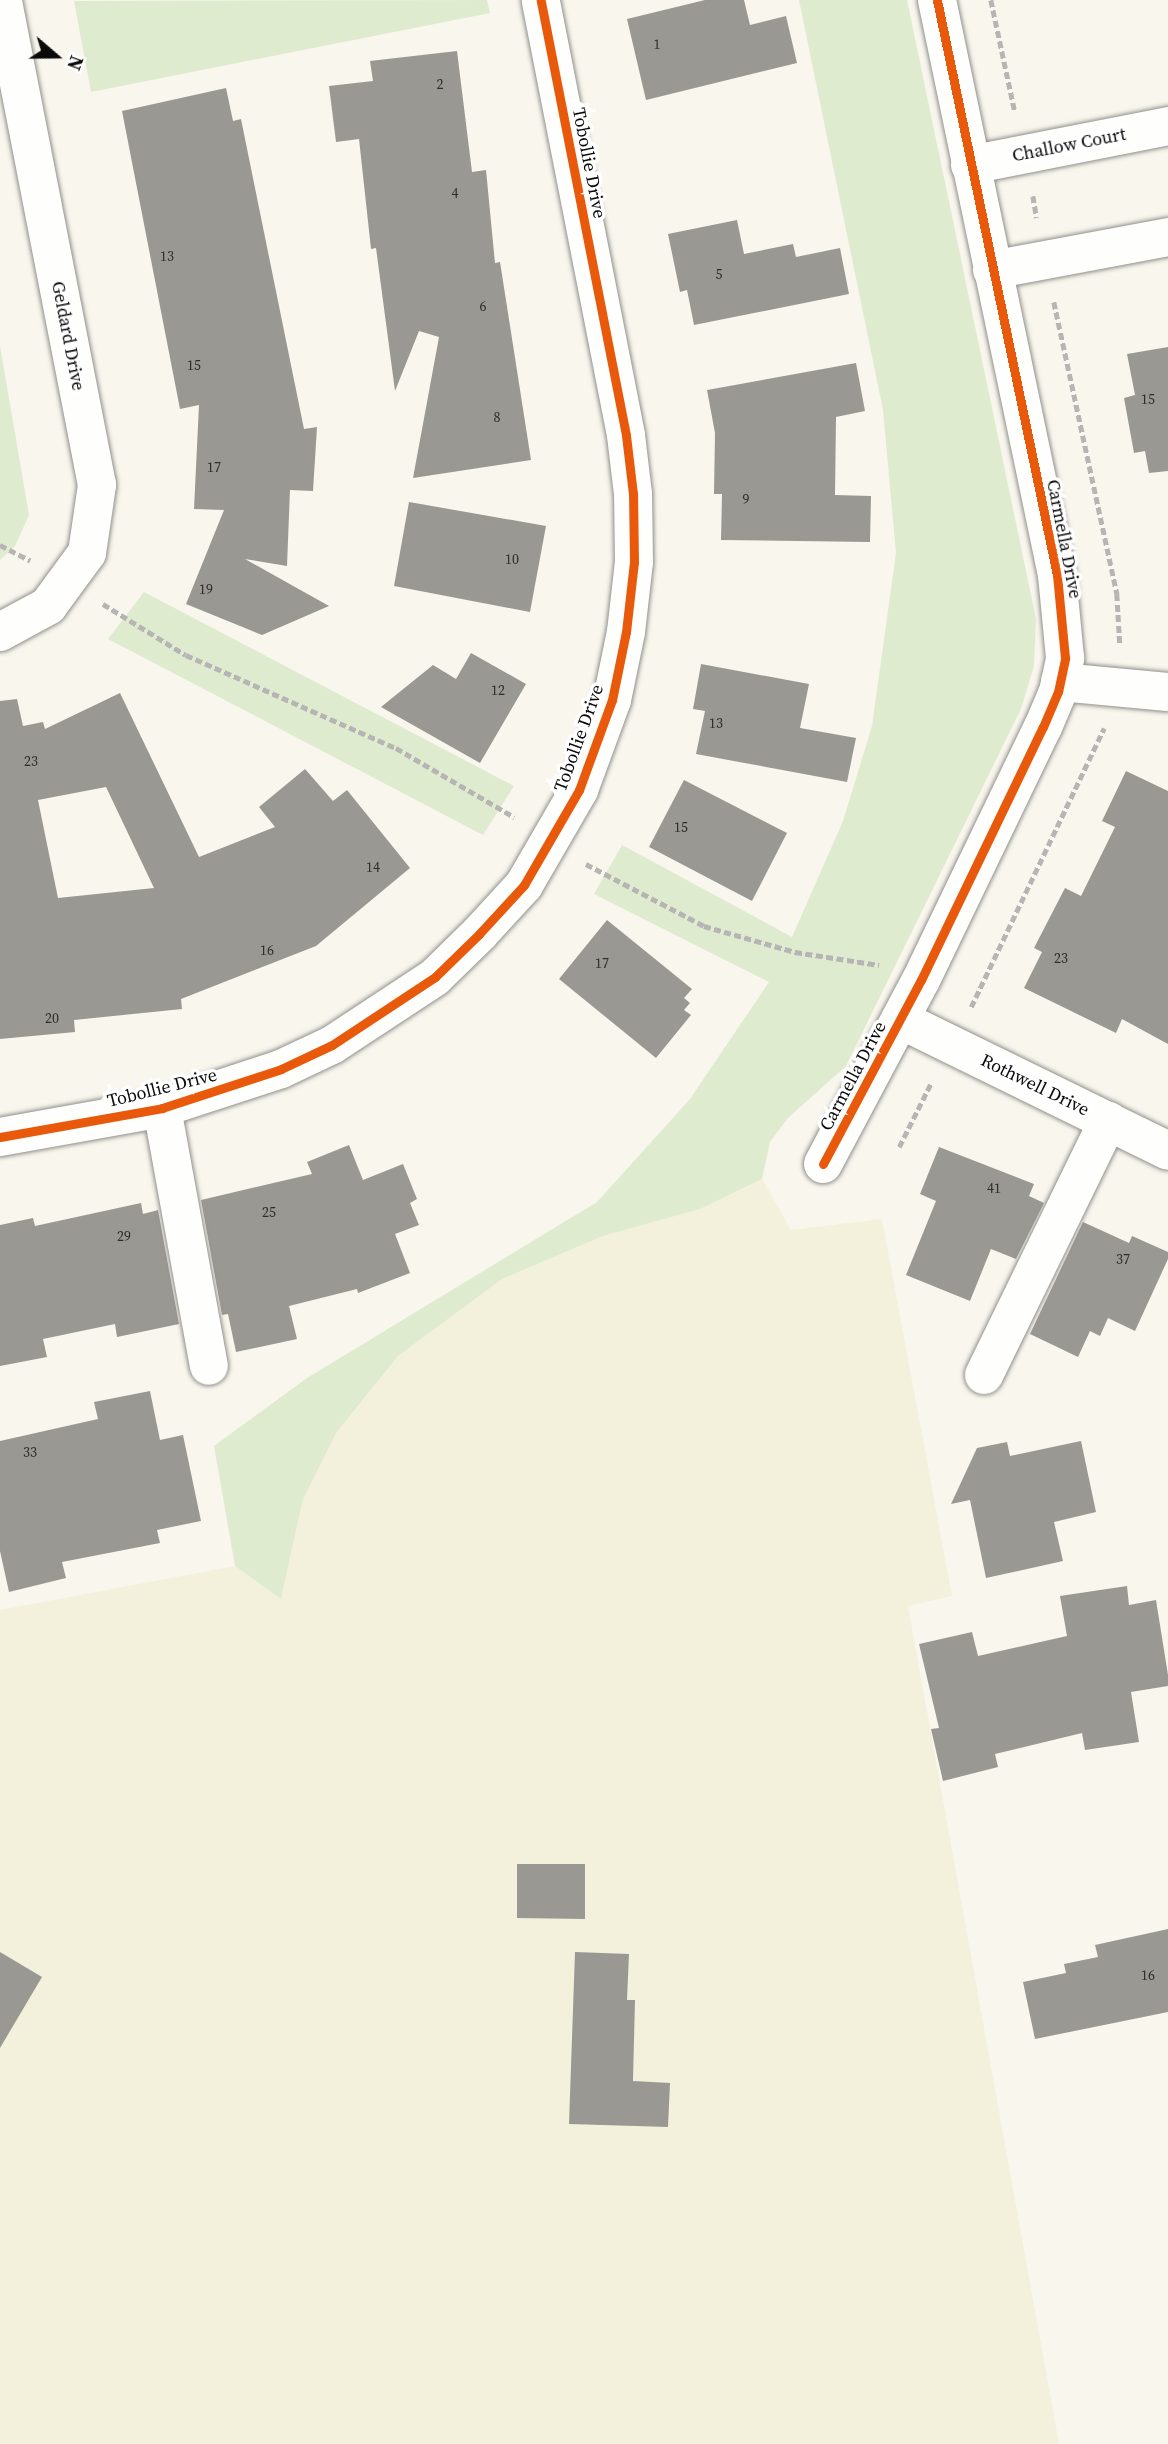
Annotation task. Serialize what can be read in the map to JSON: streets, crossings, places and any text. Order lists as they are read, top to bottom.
{
  "streets": {
    "street": [
      "Challow Court",
      "Tobollie Drive",
      "Geldard Drive",
      "Carmella Drive",
      "Rothwell Drive"
    ]
  },
  "crossings": [
    ["Challow Court", "Carmella Drive"],
    ["Carmella Drive", "Rothwell Drive"]
  ],
  "house_numbers": [
    "1",
    "2",
    "4",
    "13",
    "5",
    "6",
    "15",
    "15",
    "8",
    "17",
    "9",
    "10",
    "19",
    "12",
    "13",
    "23",
    "15",
    "14",
    "16",
    "23",
    "17",
    "20",
    "41",
    "25",
    "29",
    "37",
    "33",
    "16"
  ],
  "north": "right"
}
